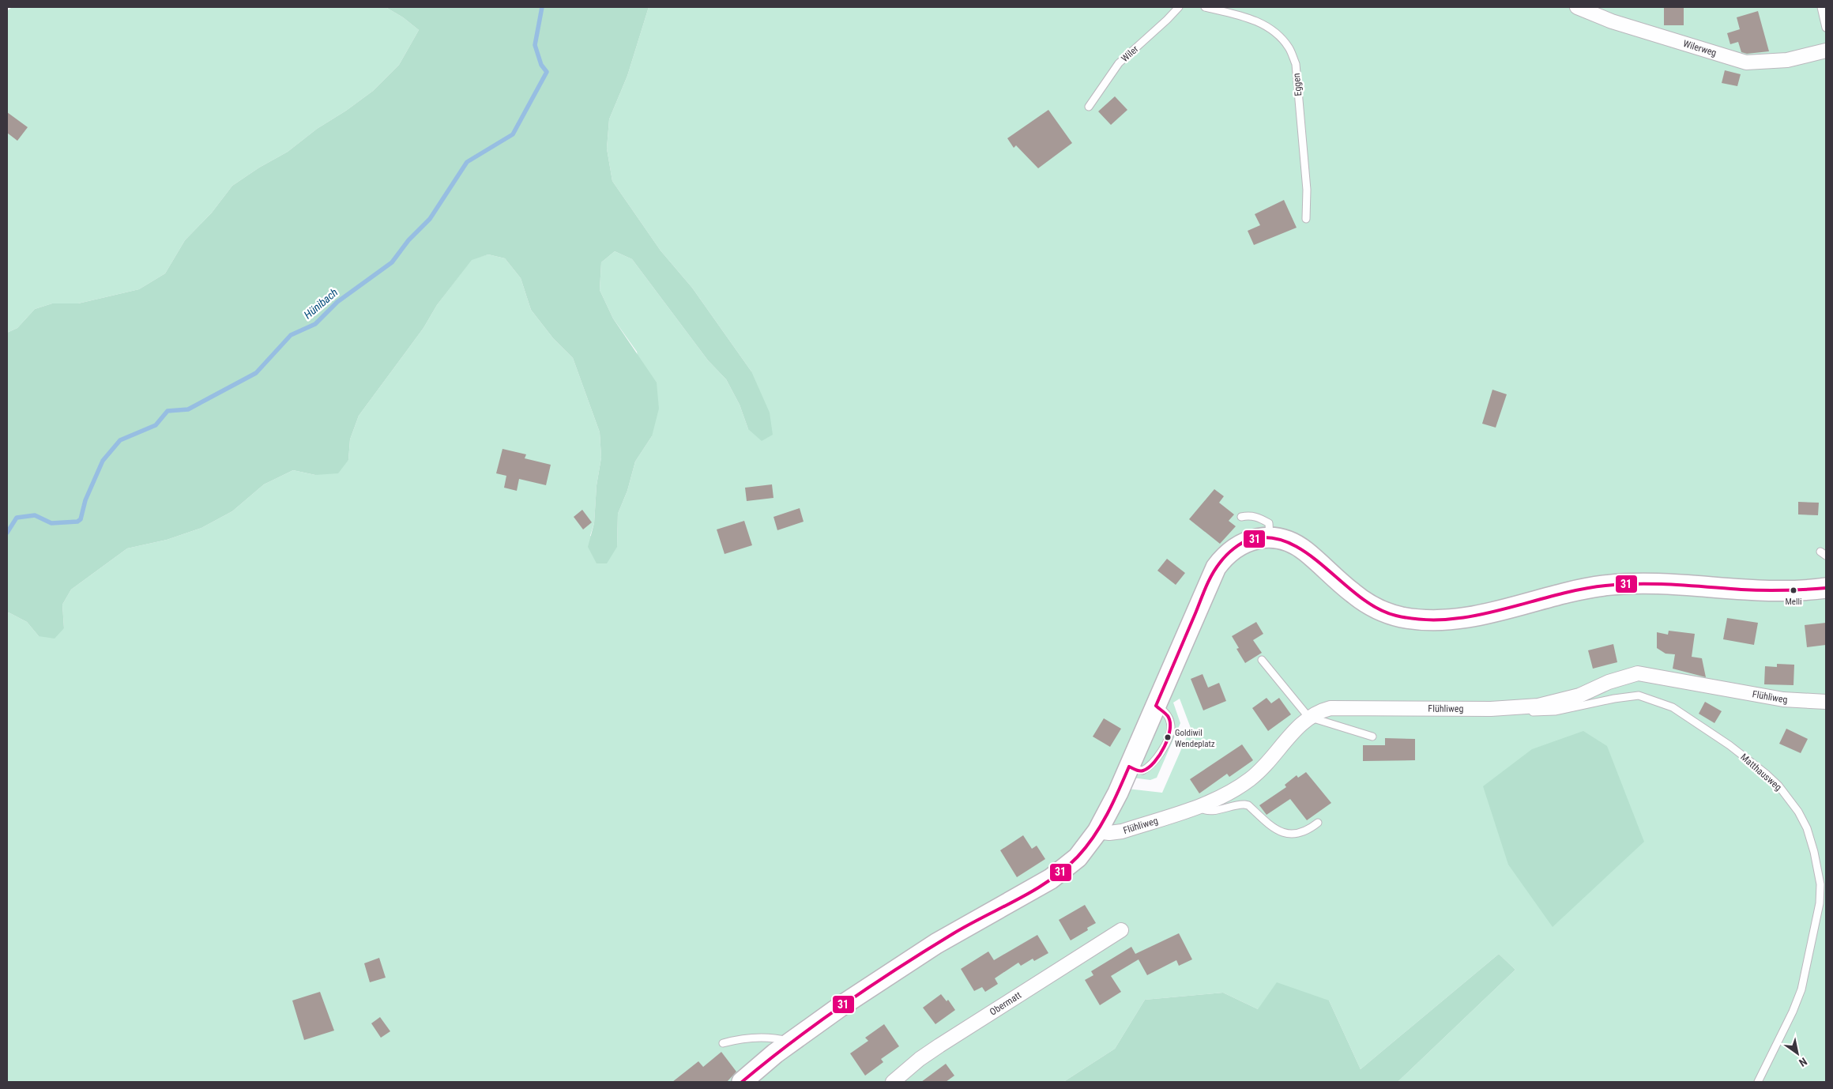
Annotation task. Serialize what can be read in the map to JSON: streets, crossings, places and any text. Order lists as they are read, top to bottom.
{
  "streets": {
    "street": ["Wilerweg", "Flühliweg", "Obermatt"],
    "lane": ["Wiler", "Eggen", "Matthausweg"]
  },
  "crossings": [
    ["Flühliweg", "Matthausweg"]
  ],
  "water": ["Hünibach"],
  "places": ["Melli", "Goldiwil Wendeplatz"],
  "lines": ["transit line 31"],
  "north": "bottom right"
}
